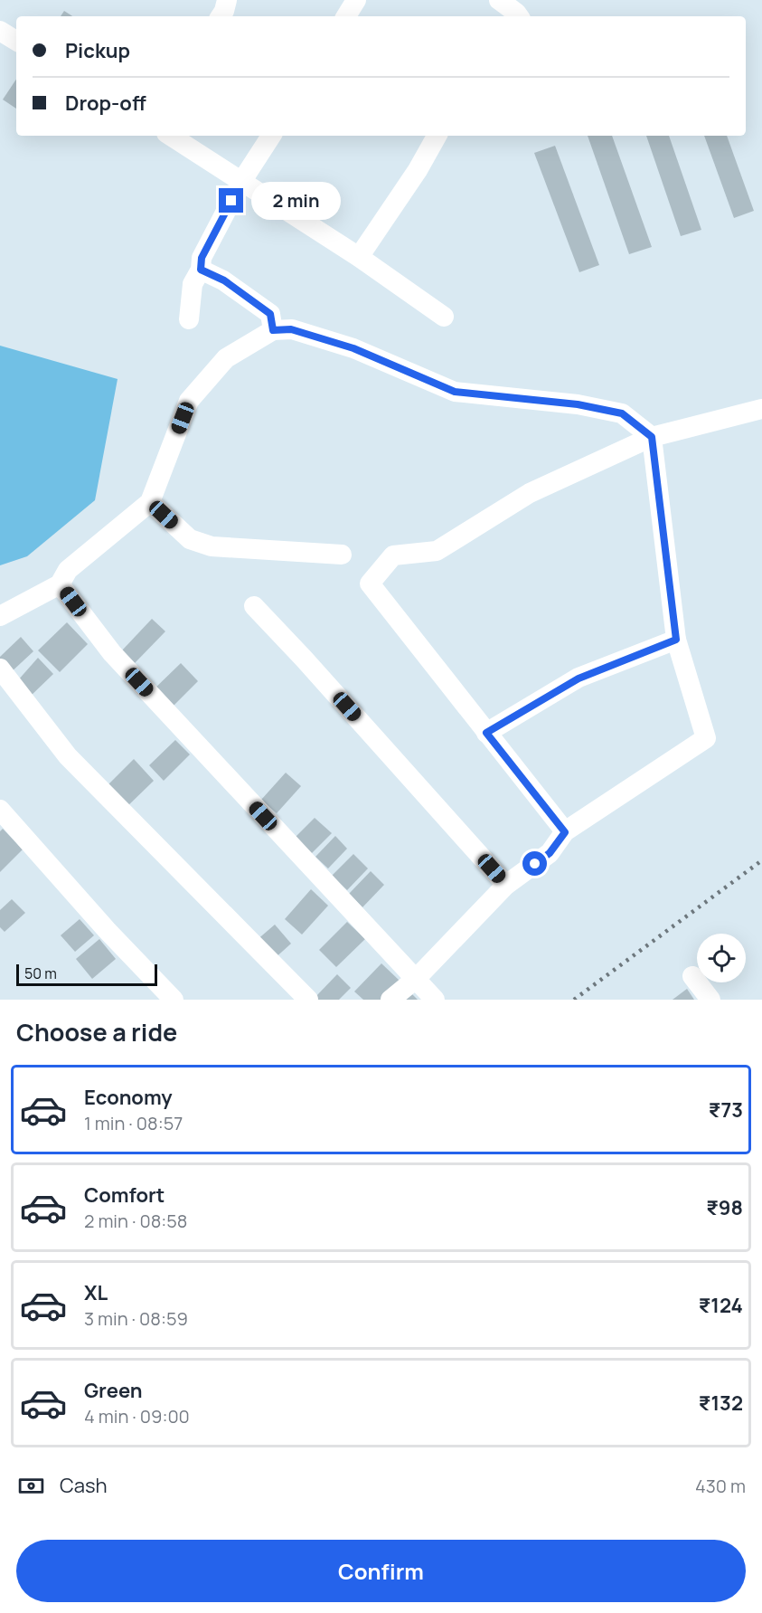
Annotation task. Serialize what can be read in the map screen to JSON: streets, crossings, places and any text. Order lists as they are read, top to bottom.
{
  "scale_bar": "50 m",
  "page": {
    "banner": ["Pickup", "Drop-off"],
    "bubble": "2 min",
    "scale": "50 m",
    "heading": "Choose a ride",
    "list": [
      {
        "name": "Economy",
        "note": "1 min · 08:57",
        "value": "₹73"
      },
      {
        "name": "Comfort",
        "note": "2 min · 08:58",
        "value": "₹98"
      },
      {
        "name": "XL",
        "note": "3 min · 08:59",
        "value": "₹124"
      },
      {
        "name": "Green",
        "note": "4 min · 09:00",
        "value": "₹132"
      }
    ],
    "pay": ["Cash", "430 m"],
    "buttons": "Confirm"
  }
}
